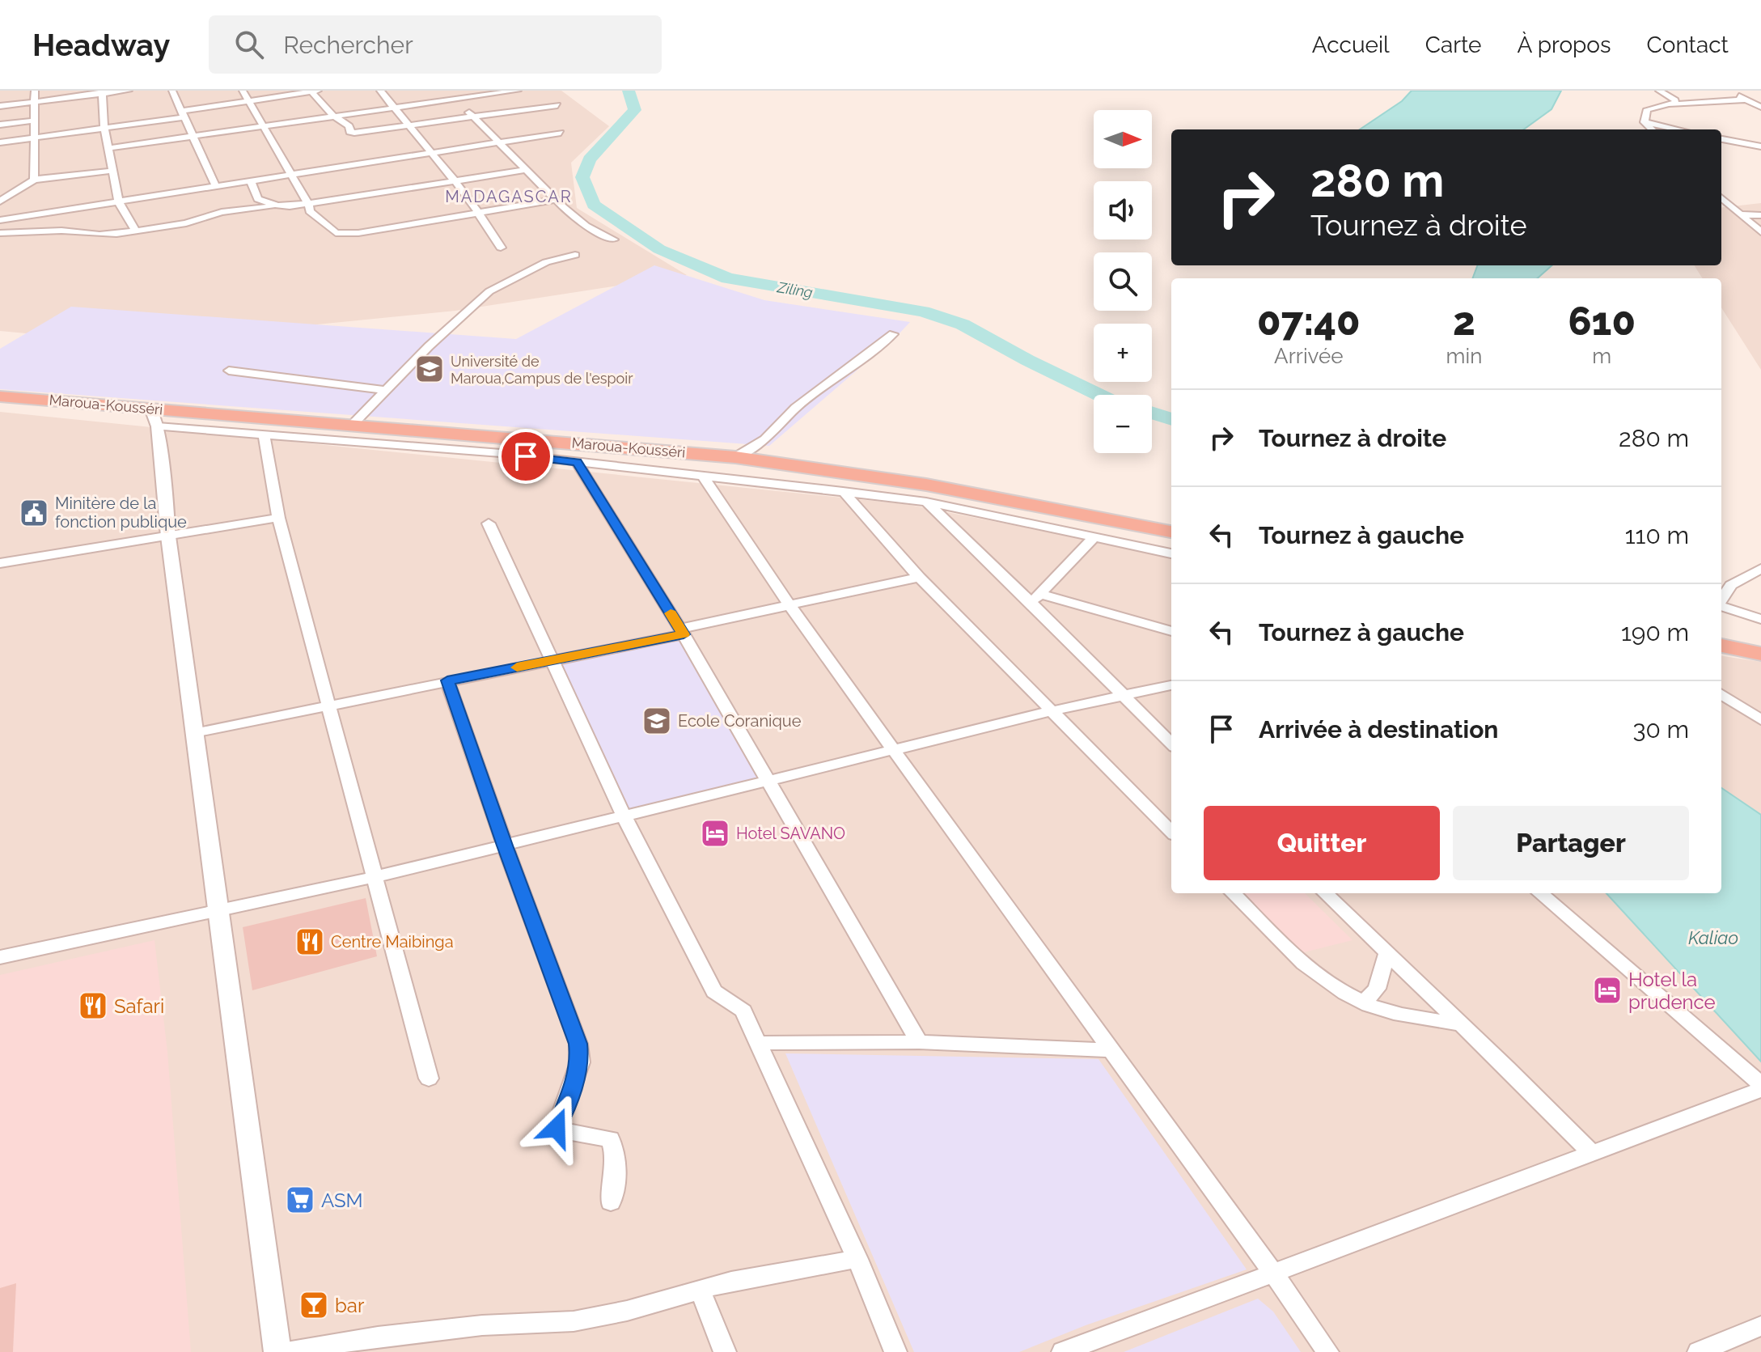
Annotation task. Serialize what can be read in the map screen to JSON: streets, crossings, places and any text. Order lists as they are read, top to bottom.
{
  "streets": {
    "highway": ["Maroua-Kousséri"]
  },
  "districts": ["MADAGASCAR"],
  "water": ["Ziling", "Kaliao"],
  "places": {
    "school or university": ["Université de Maroua,Campus de l'espoir", "Ecole Coranique"],
    "public building": ["Minitère de la fonction publique"],
    "hotel": ["Hotel SAVANO", "Hotel la prudence"],
    "restaurant": ["Centre Maibinga", "Safari"],
    "supermarket": ["ASM"],
    "bar": ["bar"]
  },
  "north": "right",
  "page": {
    "header": "Headway",
    "search": "Rechercher",
    "nav": [
      "Accueil",
      "Carte",
      "À propos",
      "Contact"
    ],
    "map_buttons": ["+", "−"],
    "turn": ["280 m", "Tournez à droite"],
    "eta": [
      "07:40",
      "Arrivée",
      "2",
      "min",
      "610",
      "m"
    ],
    "list": [
      {
        "name": "Tournez à droite",
        "value": "280 m"
      },
      {
        "name": "Tournez à gauche",
        "value": "110 m"
      },
      {
        "name": "Tournez à gauche",
        "value": "190 m"
      },
      {
        "name": "Arrivée à destination",
        "value": "30 m"
      }
    ],
    "buttons": ["Quitter", "Partager"]
  }
}
